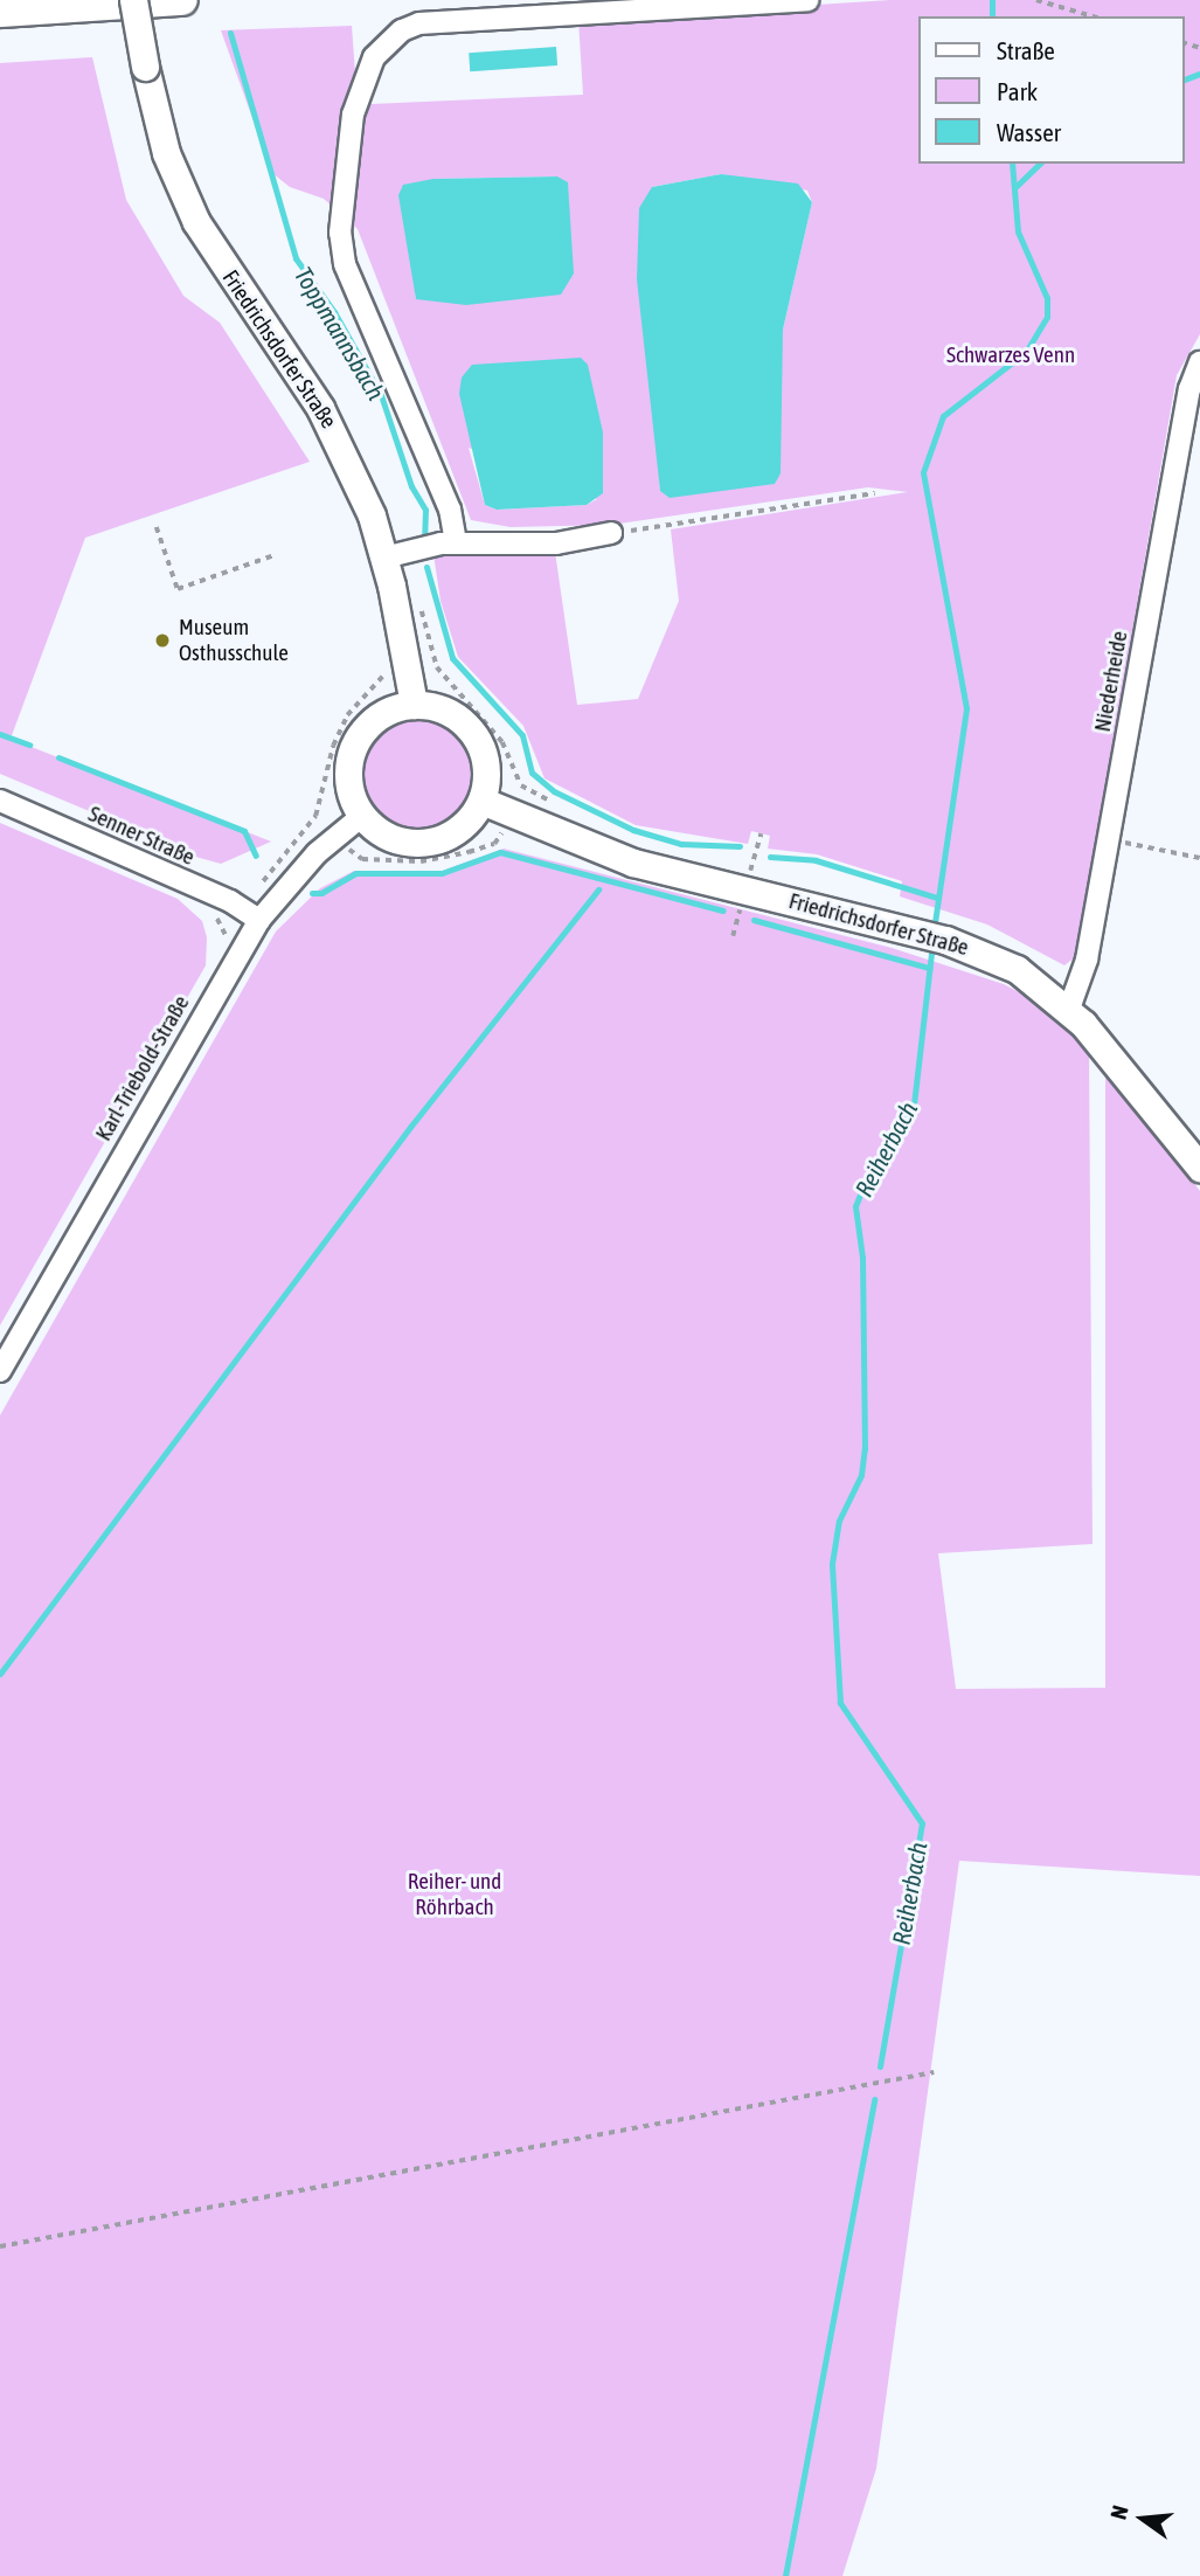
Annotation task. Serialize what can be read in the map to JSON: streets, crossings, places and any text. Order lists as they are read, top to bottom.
{
  "streets": {
    "main road": ["Friedrichsdorfer Straße"],
    "street": ["Niederheide", "Senner Straße", "Karl-Triebold-Straße"]
  },
  "crossings": [
    ["Friedrichsdorfer Straße", "Niederheide"],
    ["Friedrichsdorfer Straße", "Karl-Triebold-Straße"],
    ["Senner Straße", "Karl-Triebold-Straße"]
  ],
  "water": ["Toppmannsbach", "Reiherbach"],
  "parks": ["Schwarzes Venn", "Reiher- und Röhrbach"],
  "places": ["Museum Osthusschule"],
  "legend": ["Straße", "Park", "Wasser"],
  "north": "left"
}
